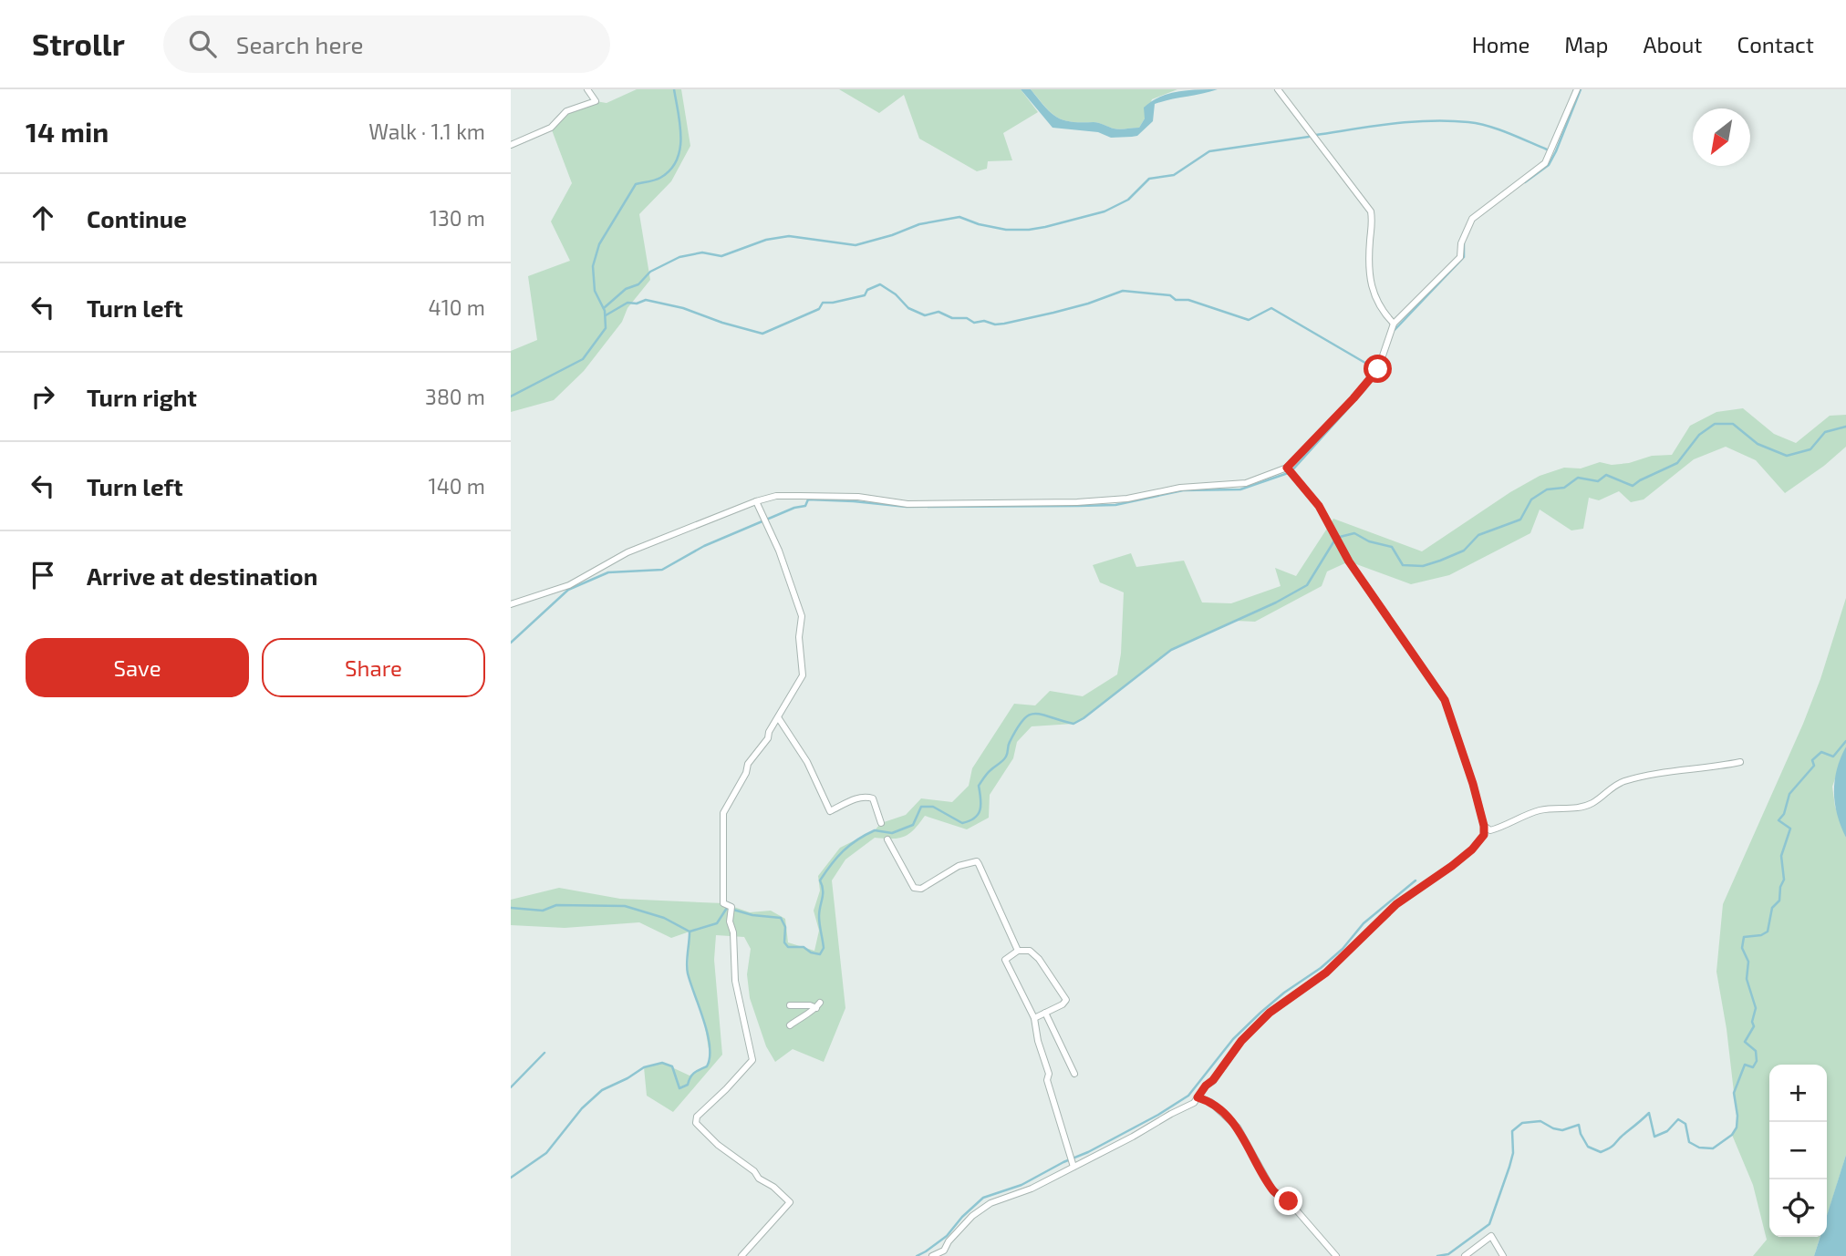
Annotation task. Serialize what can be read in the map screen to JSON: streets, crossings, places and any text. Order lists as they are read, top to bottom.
{
  "north": "bottom left",
  "page": {
    "header": "Strollr",
    "search": "Search here",
    "nav": [
      "Home",
      "Map",
      "About",
      "Contact"
    ],
    "heading": ["14 min", "Walk · 1.1 km"],
    "list": [
      ["Continue", "130 m"],
      ["Turn left", "410 m"],
      ["Turn right", "380 m"],
      ["Turn left", "140 m"],
      "Arrive at destination"
    ],
    "buttons": ["Save", "Share"],
    "map_buttons": ["+", "−"]
  }
}
